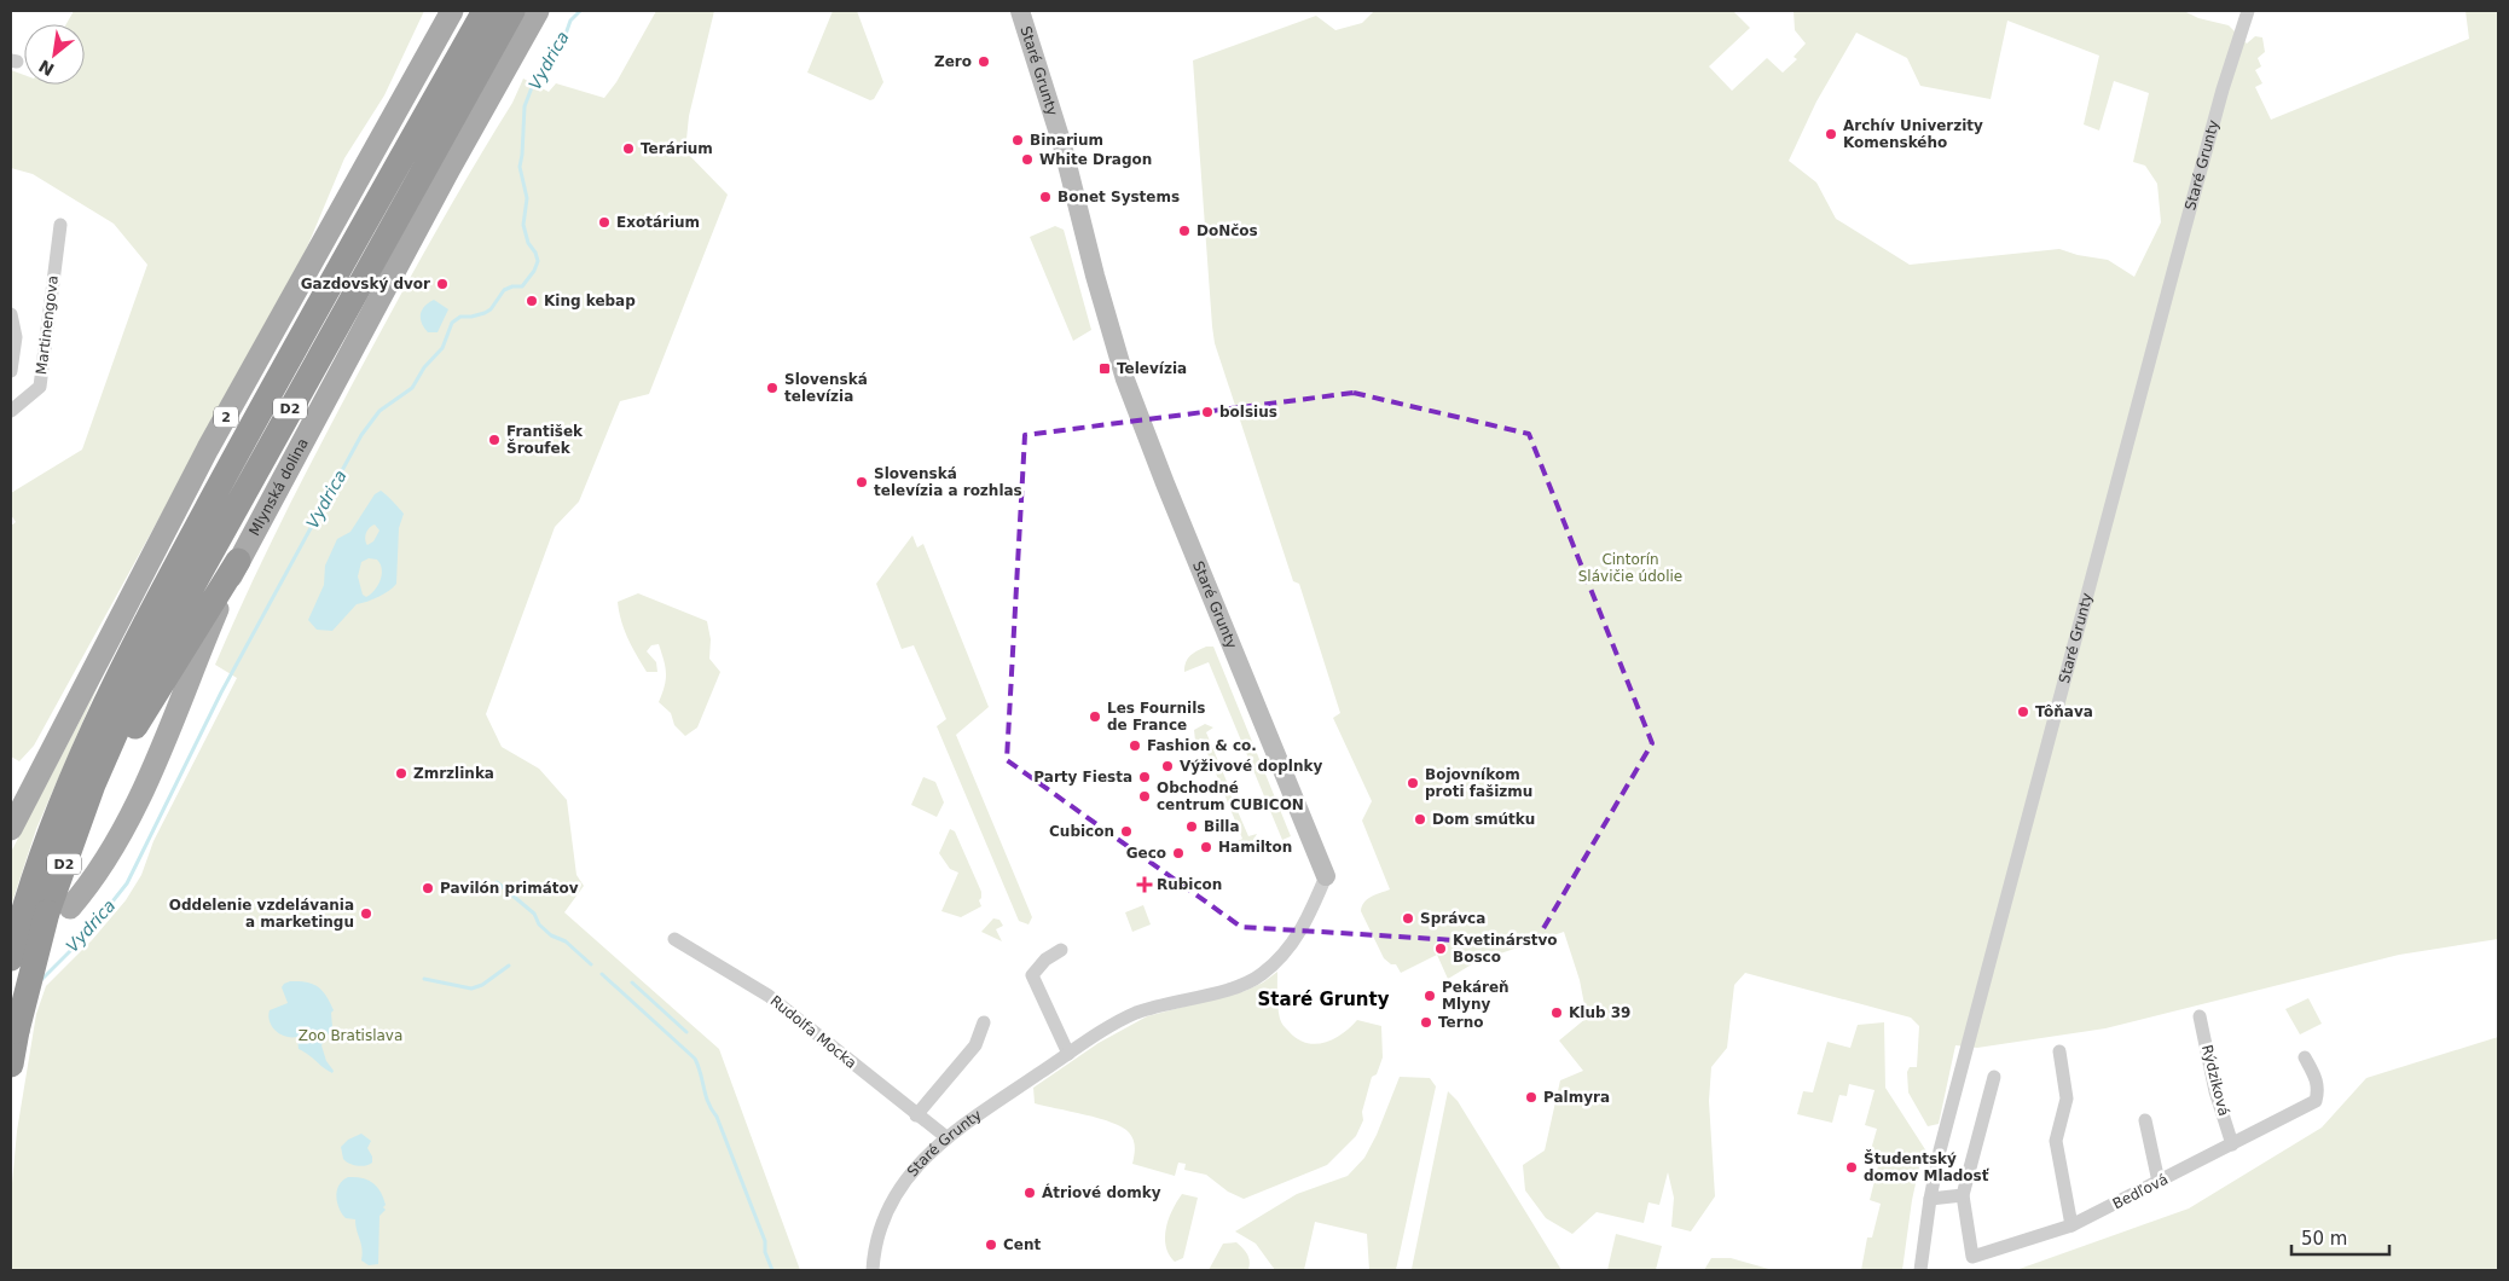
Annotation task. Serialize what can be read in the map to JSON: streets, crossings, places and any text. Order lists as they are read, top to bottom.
{
  "streets": {
    "highway": ["D2"],
    "main road": ["2", "Mlynská dolina"],
    "street": [
      "Staré Grunty",
      "Martinengova",
      "Rudolfa Mocka",
      "Rýdziková",
      "Bedľová"
    ]
  },
  "crossings": [
    ["Staré Grunty", "Rudolfa Mocka"],
    ["D2", "Mlynská dolina"],
    ["Rýdziková", "Bedľová"]
  ],
  "districts": ["Staré Grunty"],
  "water": ["Vydrica"],
  "parks": ["Cintorín Slávičie údolie", "Zoo Bratislava"],
  "places": {
    "other": [
      "Zero",
      "Archív Univerzity Komenského",
      "Binarium",
      "Terárium",
      "White Dragon",
      "Bonet Systems",
      "Exotárium",
      "DoNčos",
      "Gazdovský dvor",
      "King kebap",
      "Slovenská televízia",
      "bolsius",
      "František Šroufek",
      "Slovenská televízia a rozhlas",
      "Tôňava",
      "Les Fournils de France",
      "Fashion & co.",
      "Výživové doplnky",
      "Zmrzlinka",
      "Party Fiesta",
      "Bojovníkom proti fašizmu",
      "Obchodné centrum CUBICON",
      "Dom smútku",
      "Billa",
      "Cubicon",
      "Hamilton",
      "Geco",
      "Pavilón primátov",
      "Oddelenie vzdelávania a marketingu",
      "Správca",
      "Kvetinárstvo Bosco",
      "Pekáreň Mlyny",
      "Klub 39",
      "Terno",
      "Palmyra",
      "Študentský domov Mladosť",
      "Átriové domky",
      "Cent"
    ],
    "transit": ["Televízia"],
    "health": ["Rubicon"]
  },
  "scale_bar": "50 m",
  "north": "bottom left"
}
